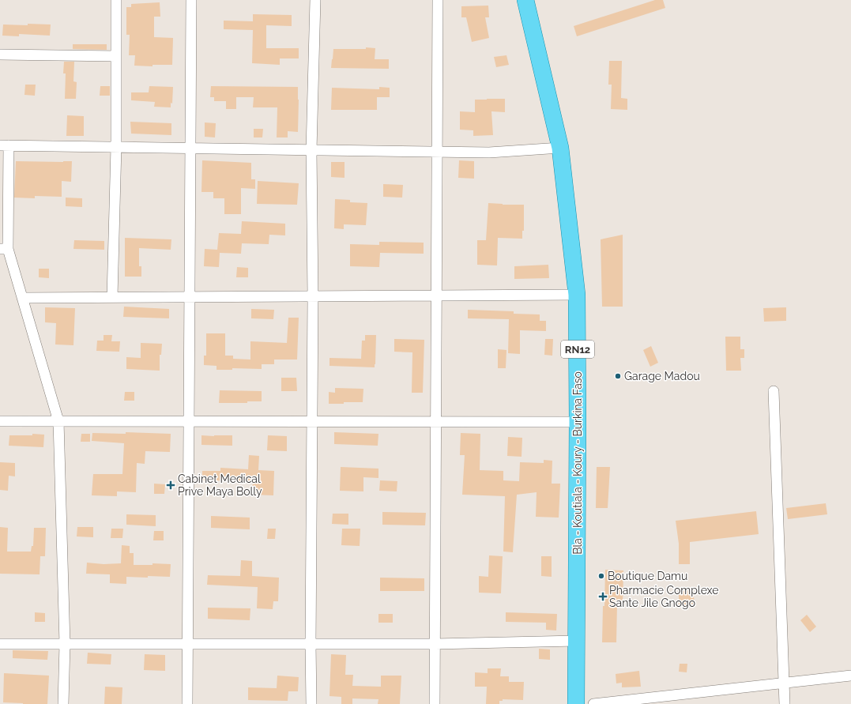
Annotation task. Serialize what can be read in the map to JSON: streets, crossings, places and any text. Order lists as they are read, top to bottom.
{
  "streets": {
    "main road": ["RN12", "Bla - Koutiala - Koury - Burkina Faso"]
  },
  "places": {
    "other": ["Garage Madou", "Boutique Damu"],
    "health": ["Cabinet Medical Prive Maya Bolly", "Pharmacie Complexe Sante Jile Gnogo"]
  }
}
